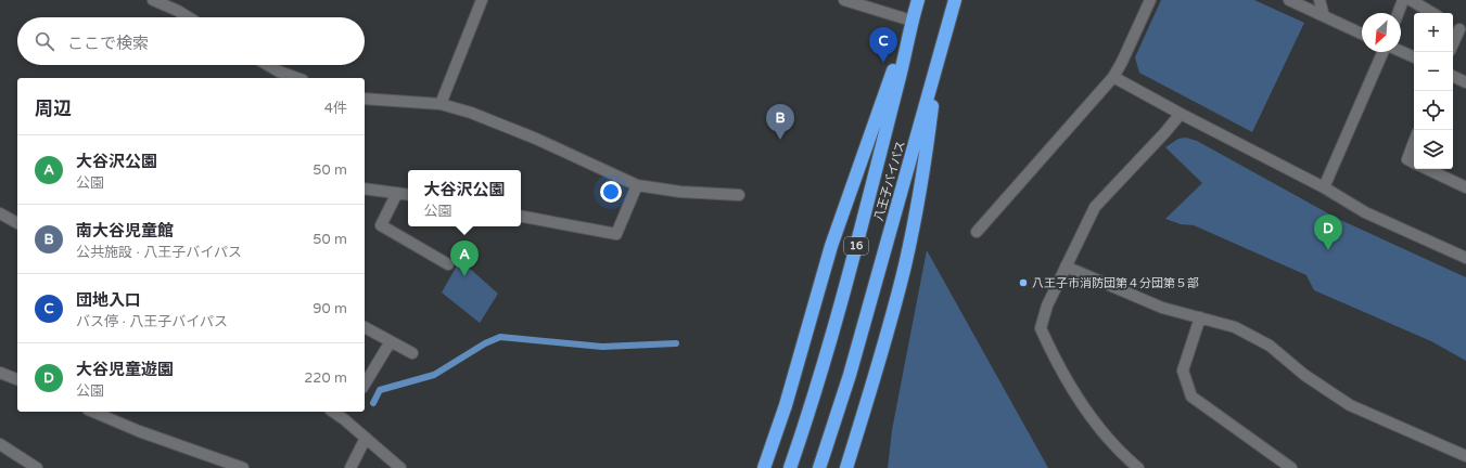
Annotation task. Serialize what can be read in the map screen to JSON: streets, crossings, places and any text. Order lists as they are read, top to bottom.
{
  "streets": {
    "highway": ["八王子バイパス", "16"]
  },
  "crossings": [
    ["八王子バイパス", "16"]
  ],
  "places": ["八王子市消防団第４分団第５部"],
  "north": "bottom left",
  "page": {
    "map_buttons": ["+", "−"],
    "search": "ここで検索",
    "pins": [
      "C",
      "B",
      "D",
      "A"
    ],
    "heading": ["周辺", "4件"],
    "list": [
      {
        "mark": "A",
        "name": "大谷沢公園",
        "note": "公園",
        "value": "50 m"
      },
      {
        "mark": "B",
        "name": "南大谷児童館",
        "note": "公共施設 · 八王子バイパス",
        "value": "50 m"
      },
      {
        "mark": "C",
        "name": "団地入口",
        "note": "バス停 · 八王子バイパス",
        "value": "90 m"
      },
      {
        "mark": "D",
        "name": "大谷児童遊園",
        "note": "公園",
        "value": "220 m"
      }
    ],
    "popup": ["大谷沢公園", "公園"]
  }
}
